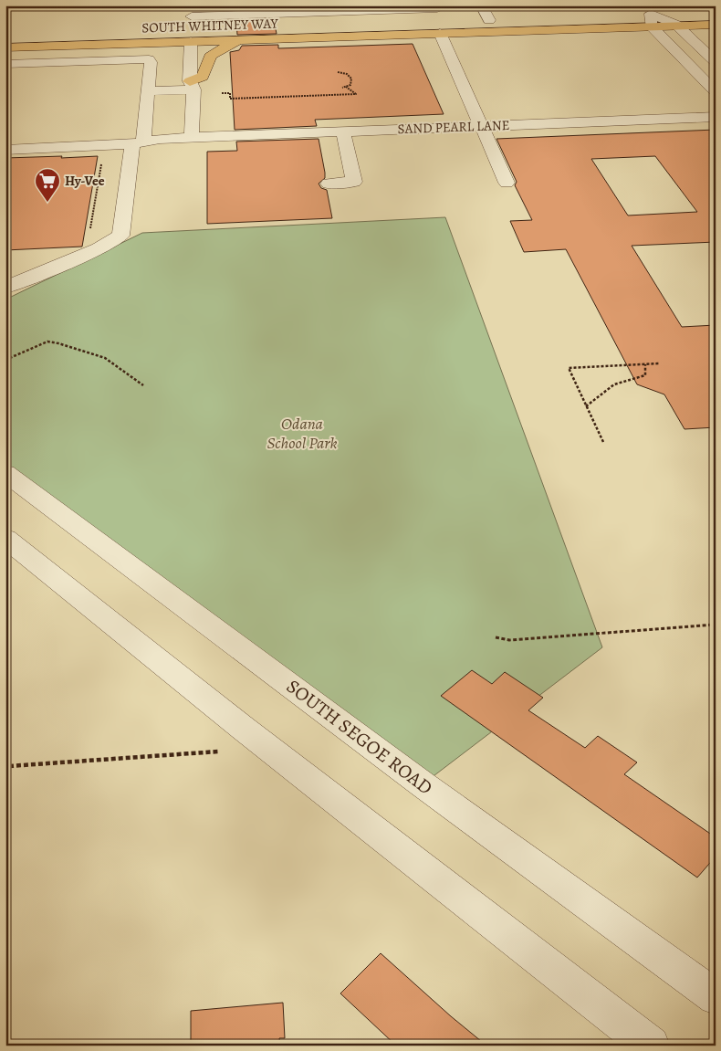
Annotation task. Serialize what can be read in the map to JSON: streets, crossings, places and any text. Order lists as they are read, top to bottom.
{
  "streets": {
    "main road": ["SOUTH WHITNEY WAY"],
    "street": ["SAND PEARL LANE", "SOUTH SEGOE ROAD"]
  },
  "parks": ["Odana School Park"],
  "places": {
    "supermarket": ["Hy-Vee"]
  }
}
